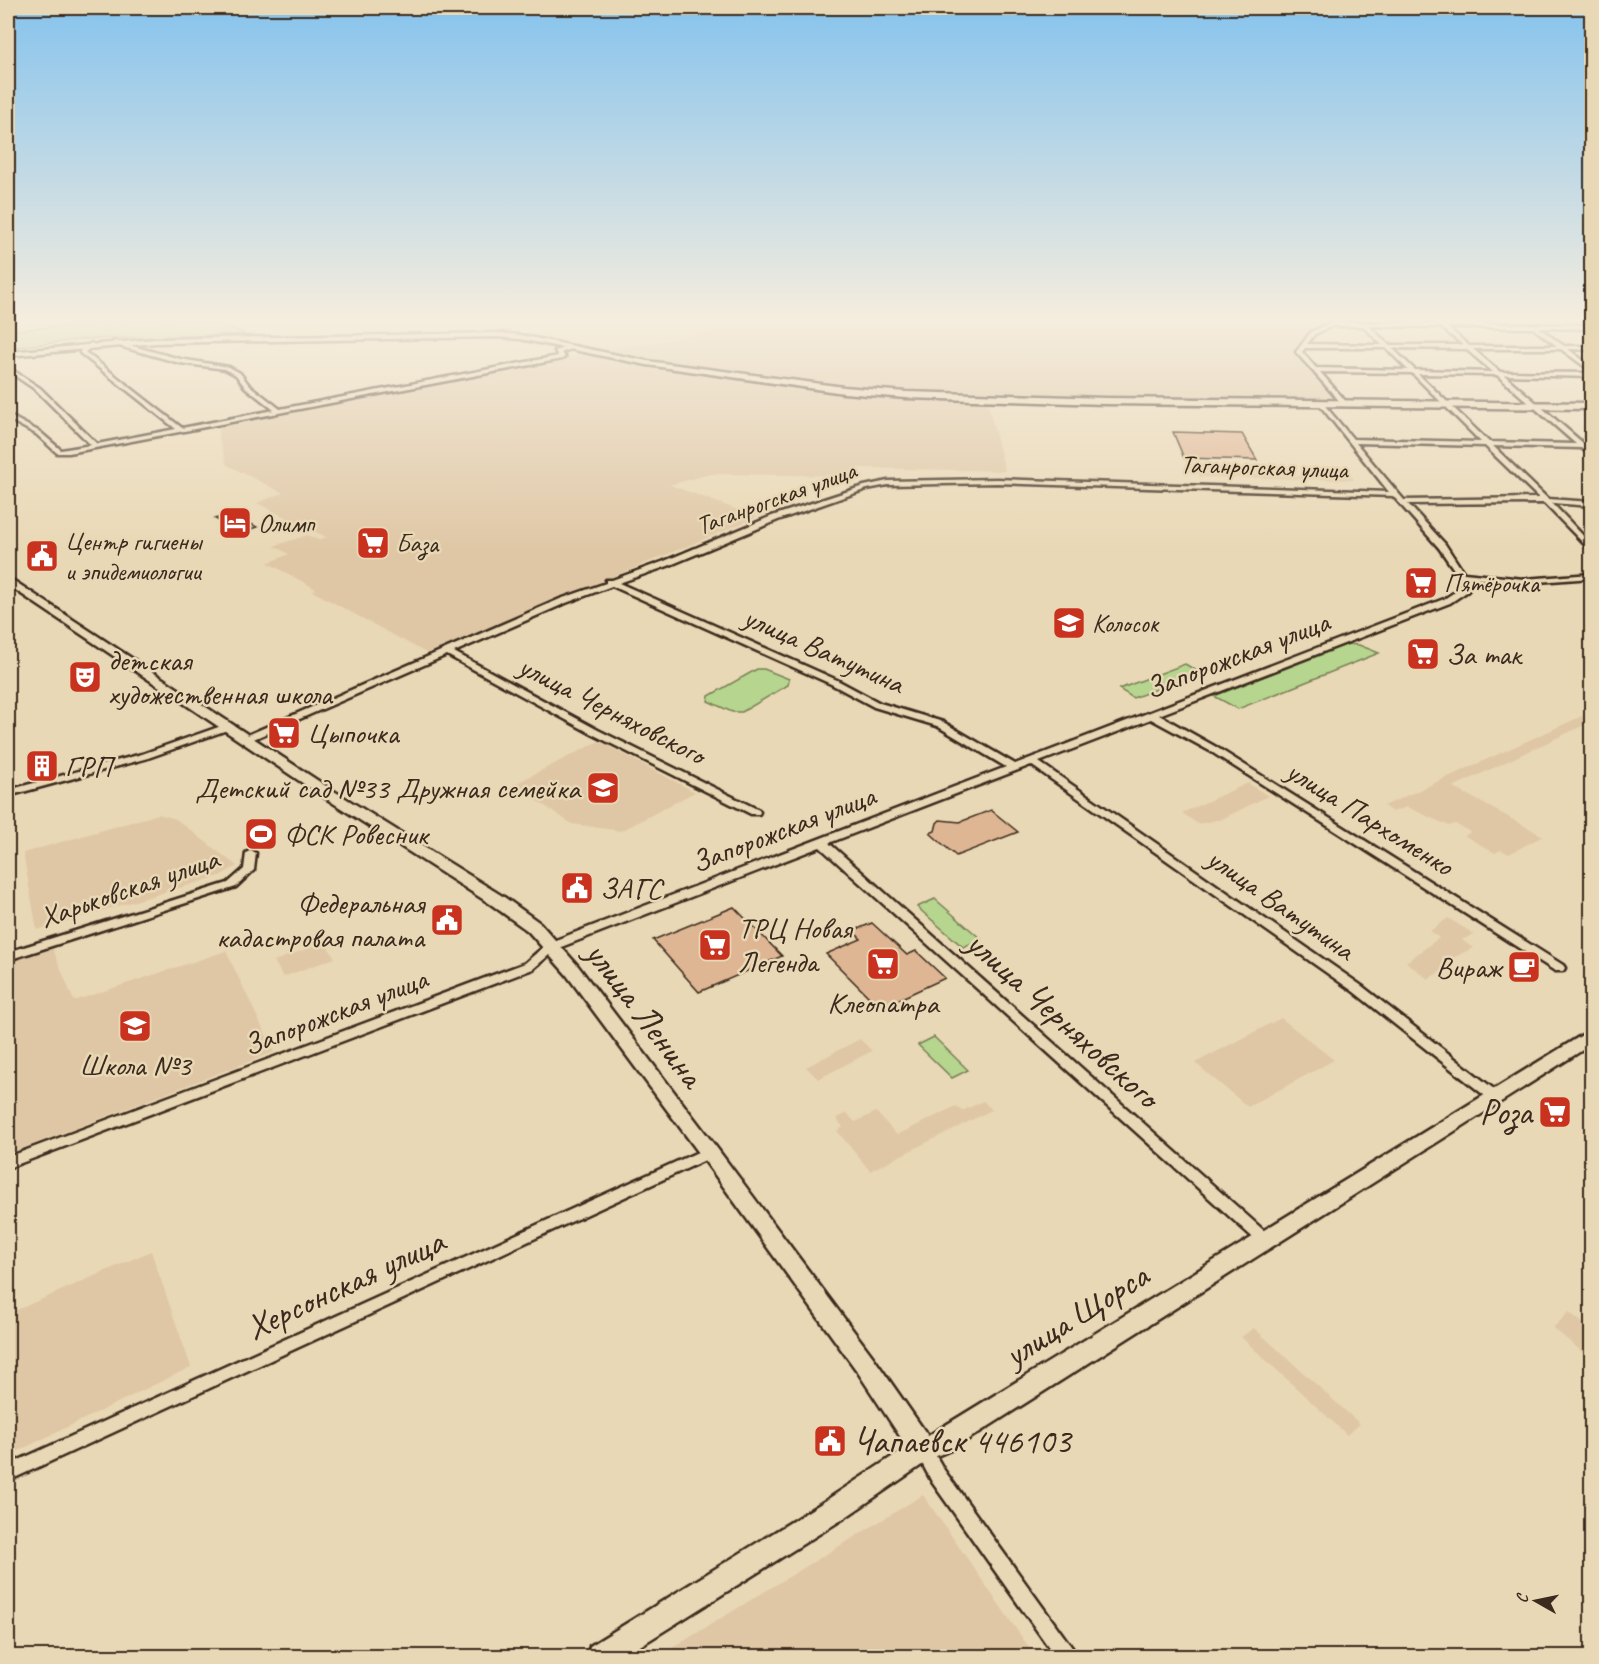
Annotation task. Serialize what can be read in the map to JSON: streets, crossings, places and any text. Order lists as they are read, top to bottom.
{
  "streets": {
    "street": [
      "Таганрогская улица",
      "улица Ватутина",
      "Запорожская улица",
      "улица Черняховского",
      "улица Пархоменко",
      "Харьковская улица",
      "улица Ленина",
      "Херсонская улица",
      "улица Щорса"
    ]
  },
  "crossings": [
    ["Таганрогская улица", "улица Ватутина"],
    ["Таганрогская улица", "улица Черняховского"],
    ["Таганрогская улица", "улица Ленина"],
    ["улица Ватутина", "Запорожская улица"],
    ["улица Ватутина", "улица Щорса"],
    ["Запорожская улица", "улица Черняховского"],
    ["Запорожская улица", "улица Пархоменко"],
    ["Запорожская улица", "улица Ленина"],
    ["улица Черняховского", "улица Щорса"],
    ["улица Ленина", "Херсонская улица"],
    ["улица Ленина", "улица Щорса"]
  ],
  "places": {
    "hotel": ["Олимп"],
    "supermarket": [
      "База",
      "Пятёрочка",
      "За так",
      "Цыпочка",
      "ТРЦ Новая Легенда",
      "Клеопатра",
      "Роза"
    ],
    "public building": [
      "Центр гигиены и эпидемиологии",
      "ЗАГС",
      "Федеральная кадастровая палата",
      "Чапаевск 446103"
    ],
    "school or university": ["Колосок", "Детский сад №33 Дружная семейка", "Школа №3"],
    "theatre": ["детская художественная школа"],
    "building": ["ГРП"],
    "sports": ["ФСК Ровесник"],
    "cafe": ["Вираж"]
  },
  "north": "left"
}
